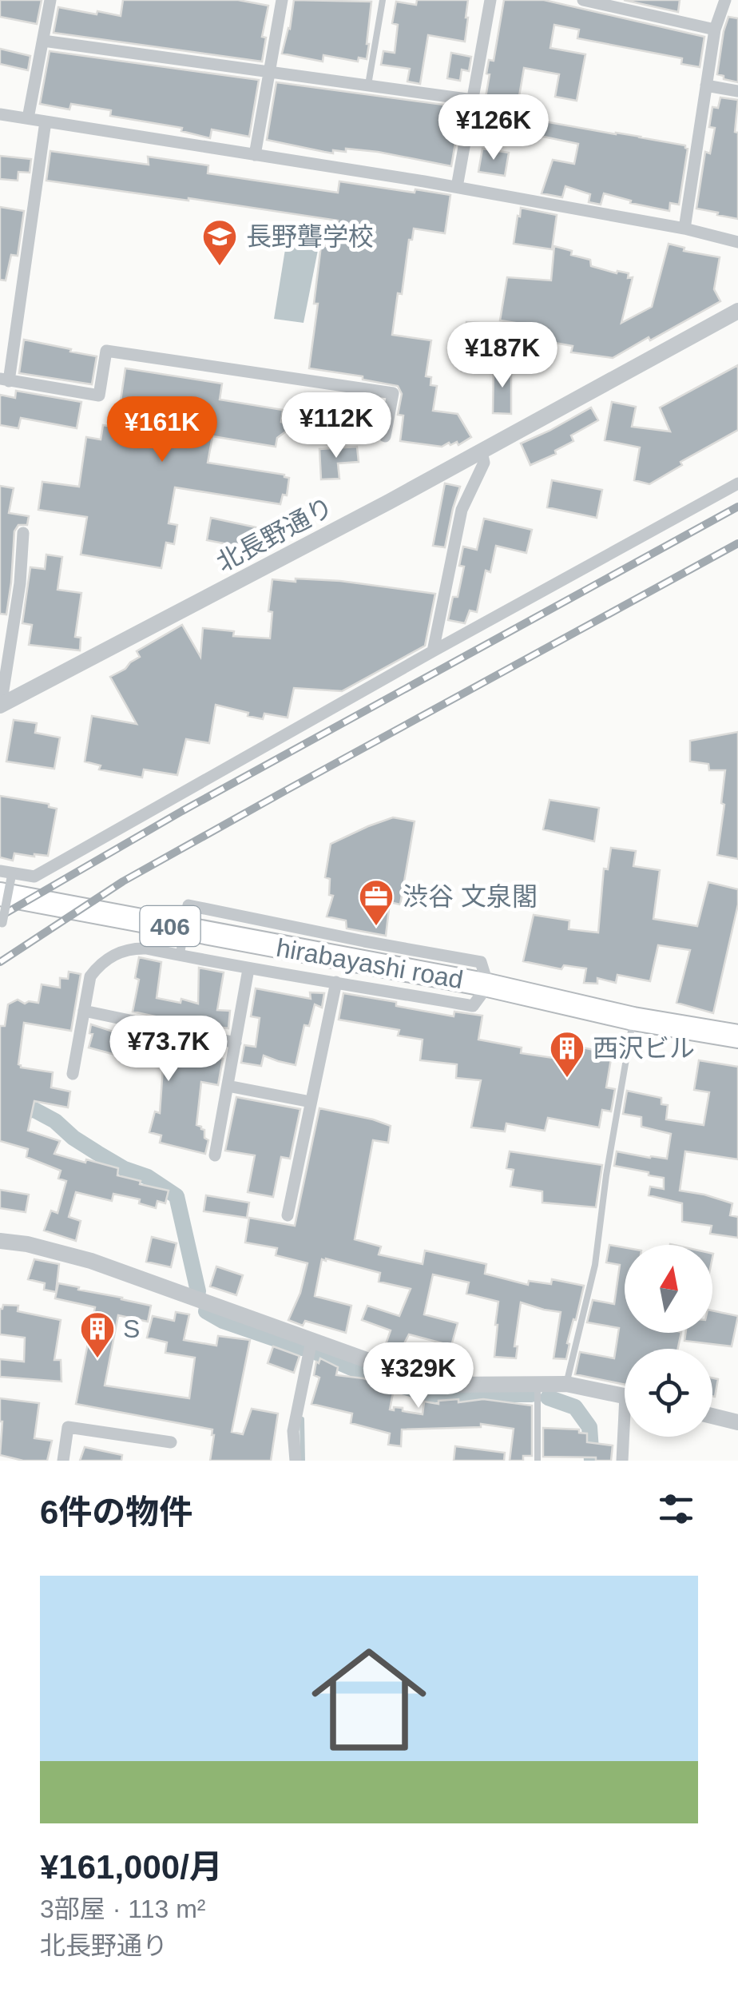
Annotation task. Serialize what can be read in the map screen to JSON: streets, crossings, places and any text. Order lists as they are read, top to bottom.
{
  "streets": {
    "highway": ["406", "hirabayashi road"],
    "street": ["北長野通り"]
  },
  "places": {
    "school or university": ["長野聾学校"],
    "office": ["渋谷 文泉閣"],
    "building": ["西沢ビル", "S"]
  },
  "north": "top",
  "page": {
    "price": [
      "¥126K",
      "¥187K",
      "¥112K",
      "¥161K",
      "¥73.7K",
      "¥329K"
    ],
    "heading": "6件の物件",
    "list": [
      {
        "name": "¥161,000/月",
        "note": "3部屋 · 113 m² · 北長野通り"
      }
    ]
  }
}
